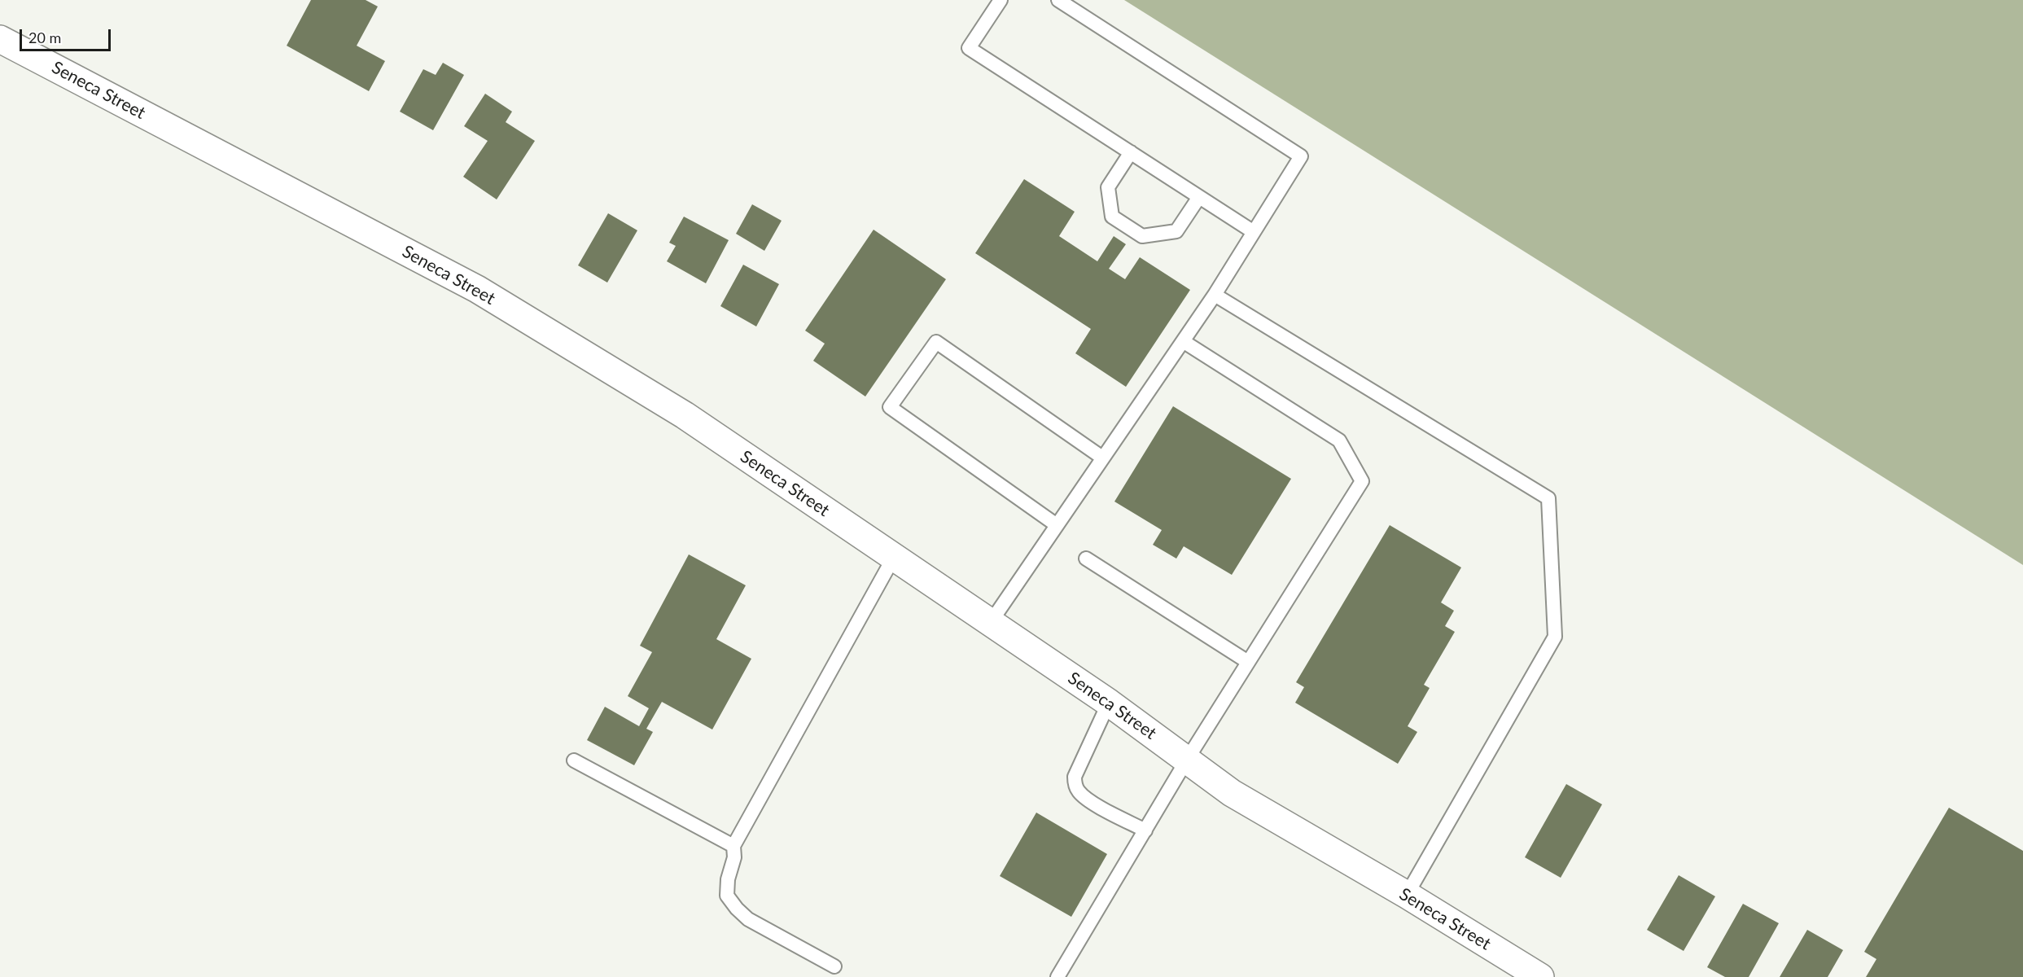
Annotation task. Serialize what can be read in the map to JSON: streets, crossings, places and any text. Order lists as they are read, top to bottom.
{
  "streets": {
    "street": ["Seneca Street"]
  },
  "scale_bar": "20 m"
}
